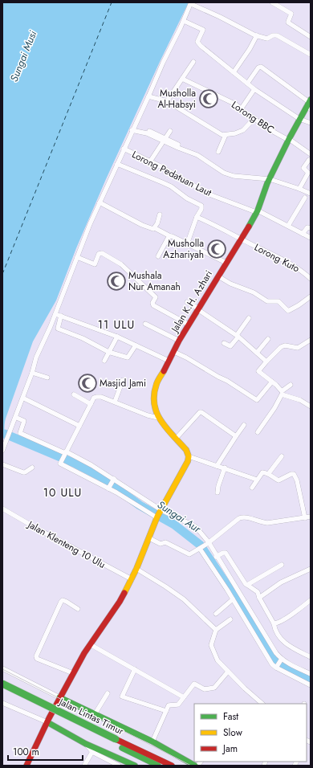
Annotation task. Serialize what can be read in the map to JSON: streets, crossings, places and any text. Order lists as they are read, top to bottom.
{
  "streets": {
    "main road": ["Jalan K.H. Azhari", "Jalan Lintas Timur"],
    "street": [
      "Lorong BBC",
      "Lorong Pedatuan Laut",
      "Lorong Kuto",
      "Jalan Klenteng 10 Ulu"
    ]
  },
  "crossings": [
    ["Lorong BBC", "Jalan K.H. Azhari"],
    ["Lorong Pedatuan Laut", "Jalan K.H. Azhari"],
    ["Lorong Kuto", "Jalan K.H. Azhari"]
  ],
  "districts": ["11 ULU", "10 ULU"],
  "water": ["Sungai Musi", "Sungai Aur"],
  "places": {
    "mosque": [
      "Musholla Al-Habsyi",
      "Musholla Azhariyah",
      "Mushala Nur Amanah",
      "Masjid Jami"
    ]
  },
  "legend": ["Fast", "Slow", "Jam"],
  "scale_bar": "100 m"
}
